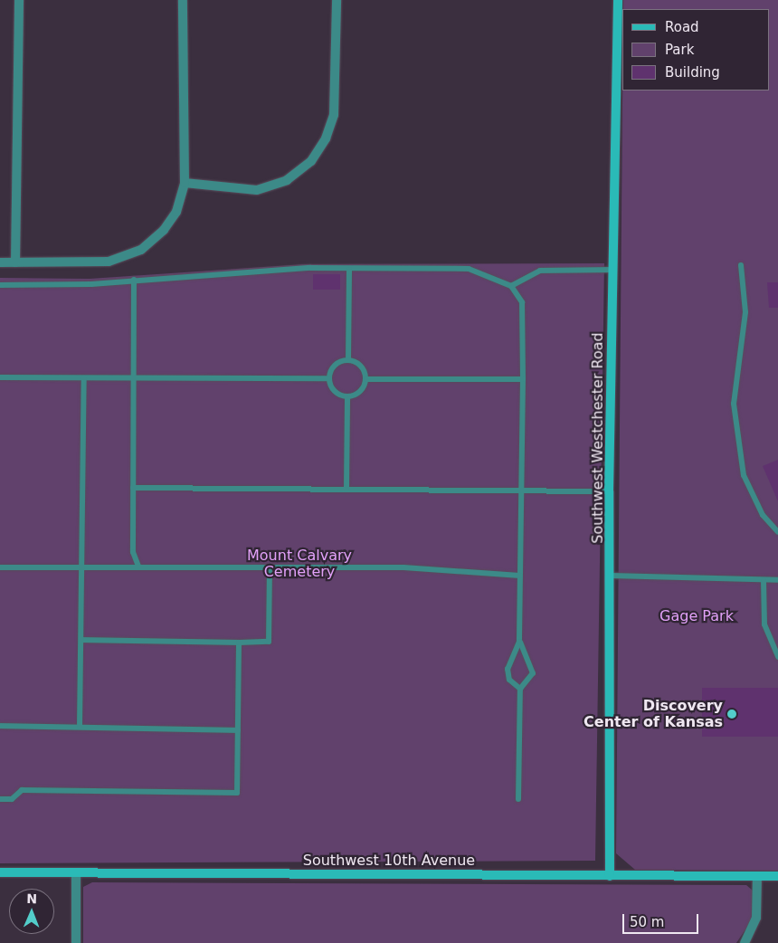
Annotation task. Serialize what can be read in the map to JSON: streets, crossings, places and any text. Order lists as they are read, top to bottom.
{
  "streets": {
    "street": ["Southwest Westchester Road", "Southwest 10th Avenue"]
  },
  "crossings": [
    ["Southwest Westchester Road", "Southwest 10th Avenue"]
  ],
  "parks": ["Mount Calvary Cemetery", "Gage Park"],
  "places": ["Discovery Center of Kansas"],
  "legend": ["Road", "Park", "Building"],
  "scale_bar": "50 m",
  "north": "top"
}
